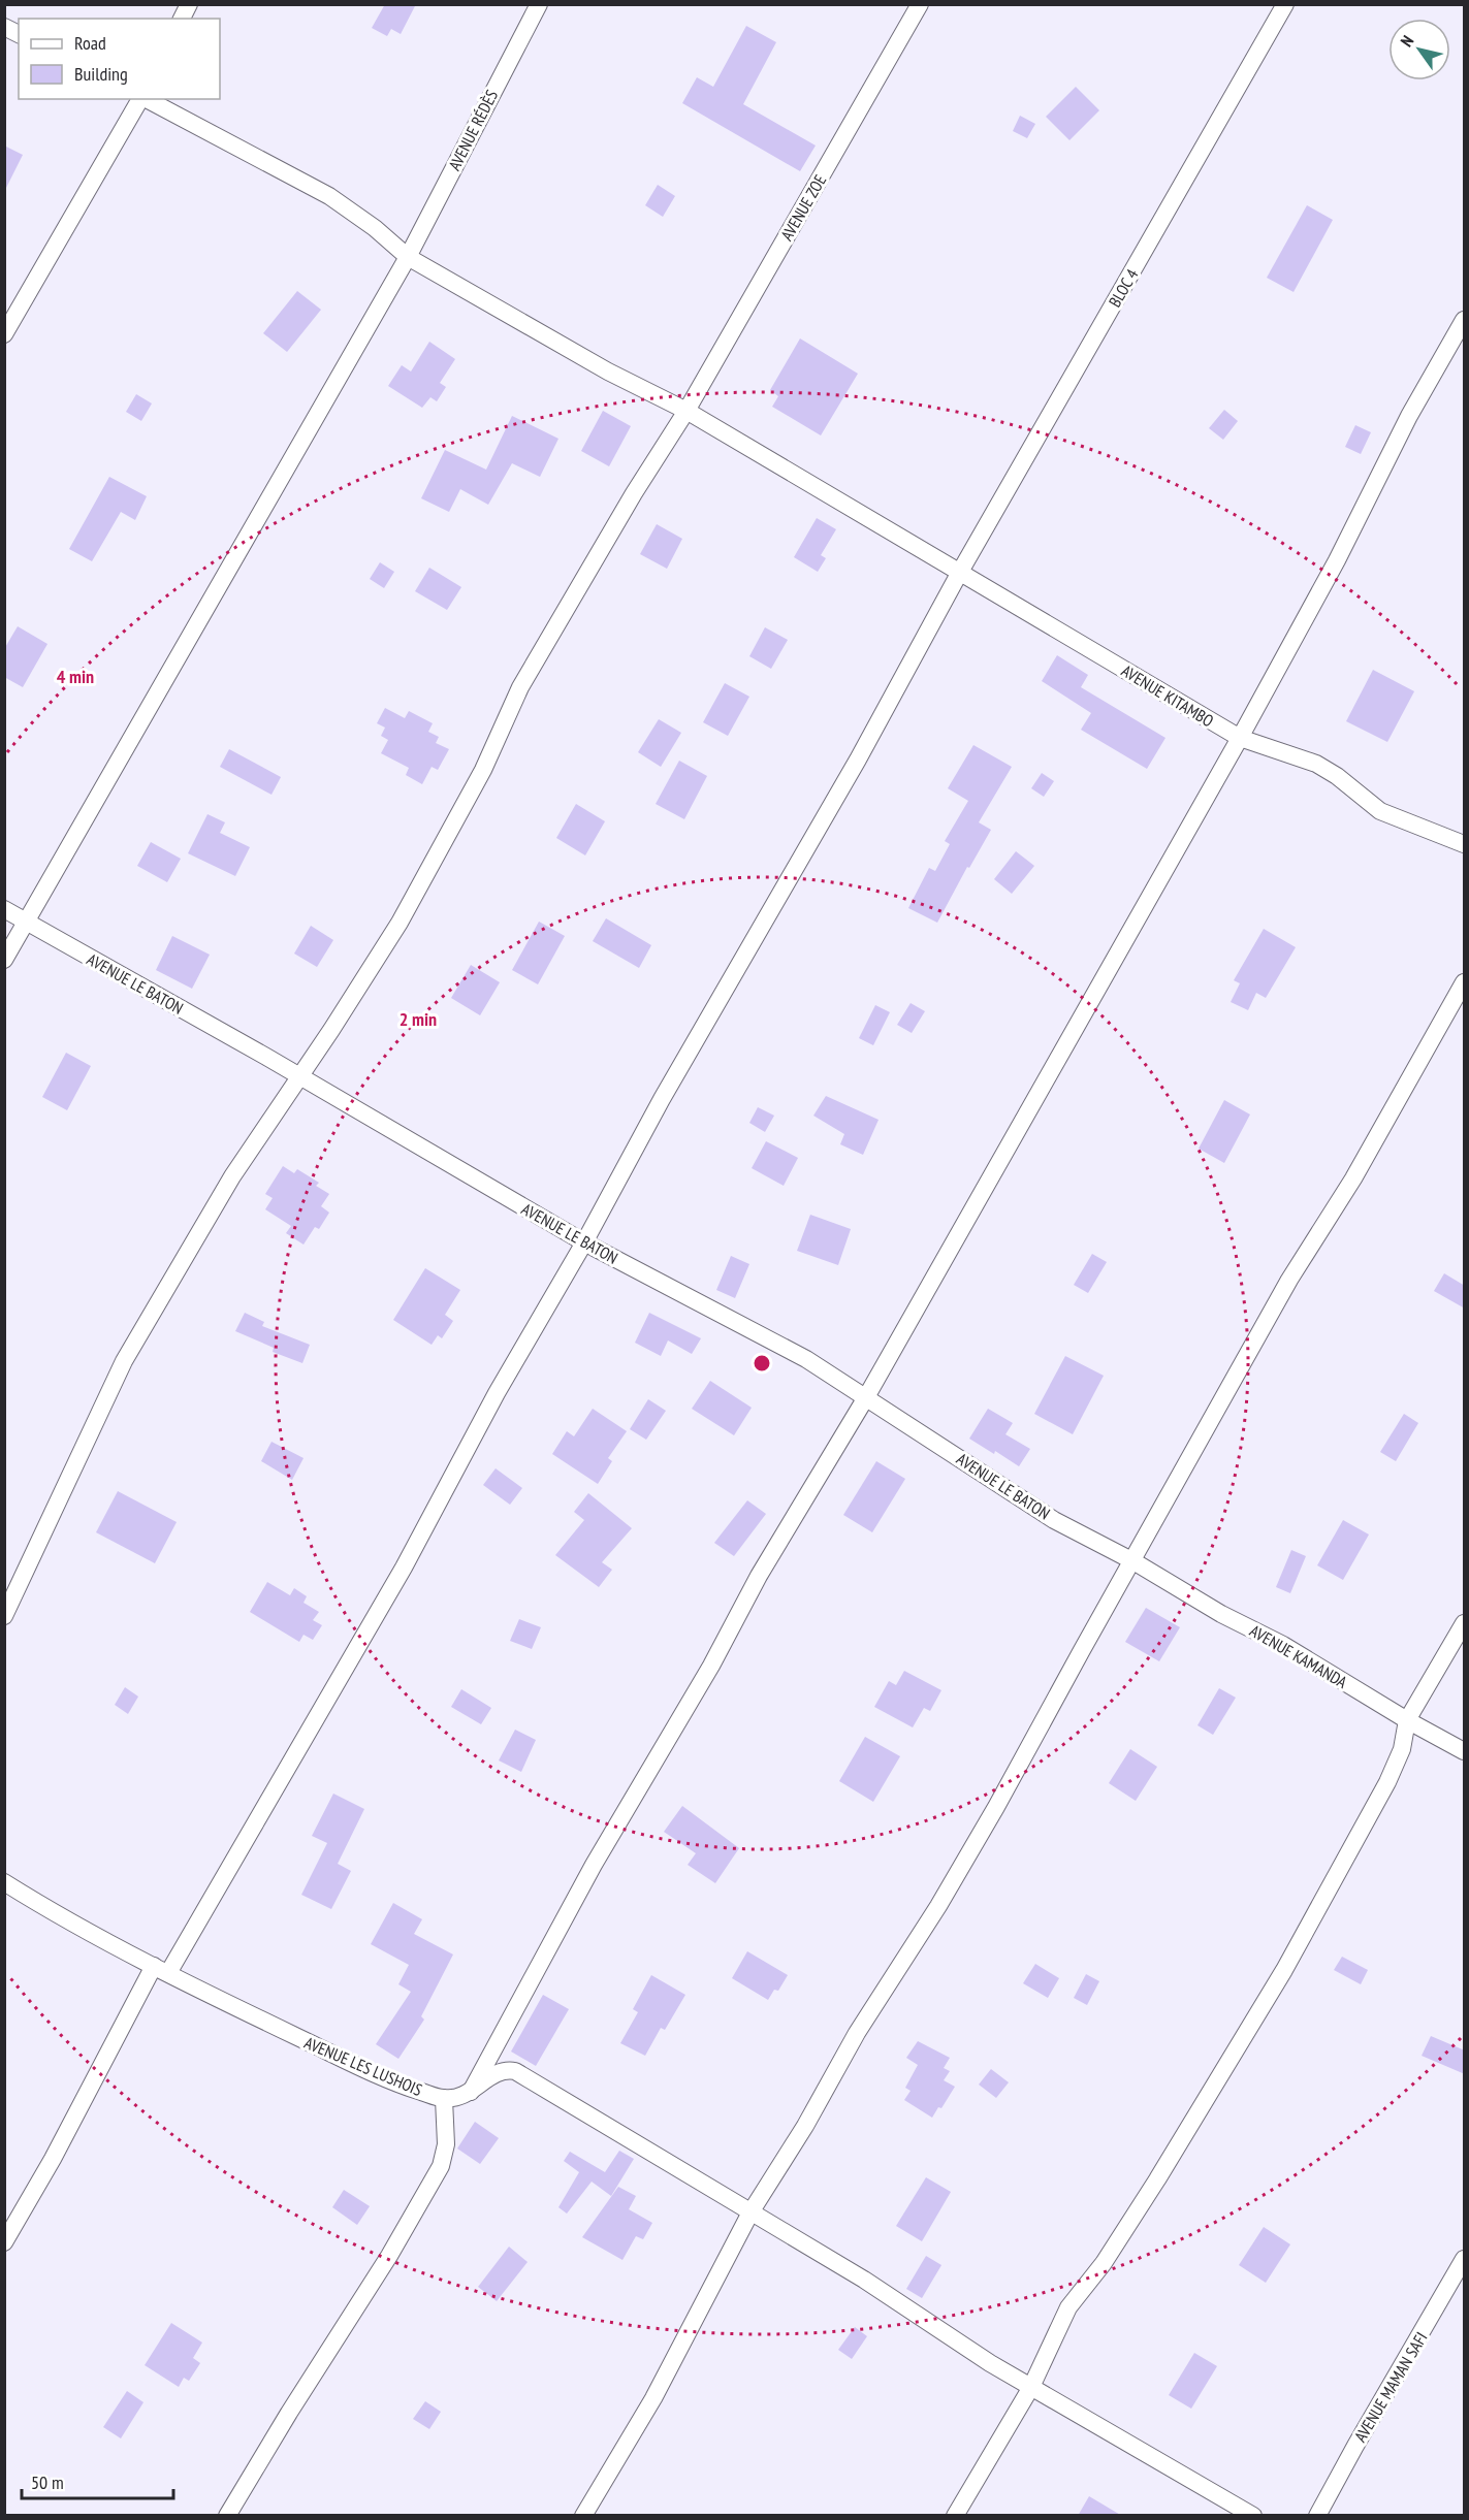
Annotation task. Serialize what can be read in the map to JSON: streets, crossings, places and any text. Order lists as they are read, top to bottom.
{
  "streets": {
    "street": [
      "AVENUE RÉDÈS",
      "AVENUE ZOE",
      "BLOC 4",
      "AVENUE KITAMBO",
      "AVENUE LE BATON",
      "AVENUE KAMANDA",
      "AVENUE LES LUSHOIS",
      "AVENUE MAMAN SAFI"
    ]
  },
  "crossings": [
    ["AVENUE RÉDÈS", "AVENUE KITAMBO"],
    ["AVENUE RÉDÈS", "AVENUE LE BATON"],
    ["AVENUE ZOE", "AVENUE KITAMBO"],
    ["AVENUE ZOE", "AVENUE LE BATON"],
    ["BLOC 4", "AVENUE KITAMBO"],
    ["BLOC 4", "AVENUE LE BATON"],
    ["BLOC 4", "AVENUE LES LUSHOIS"],
    ["AVENUE LE BATON", "AVENUE KAMANDA"]
  ],
  "legend": ["Road", "Building"],
  "scale_bar": "50 m",
  "north": "top left",
  "rings": ["4 min", "2 min"]
}
